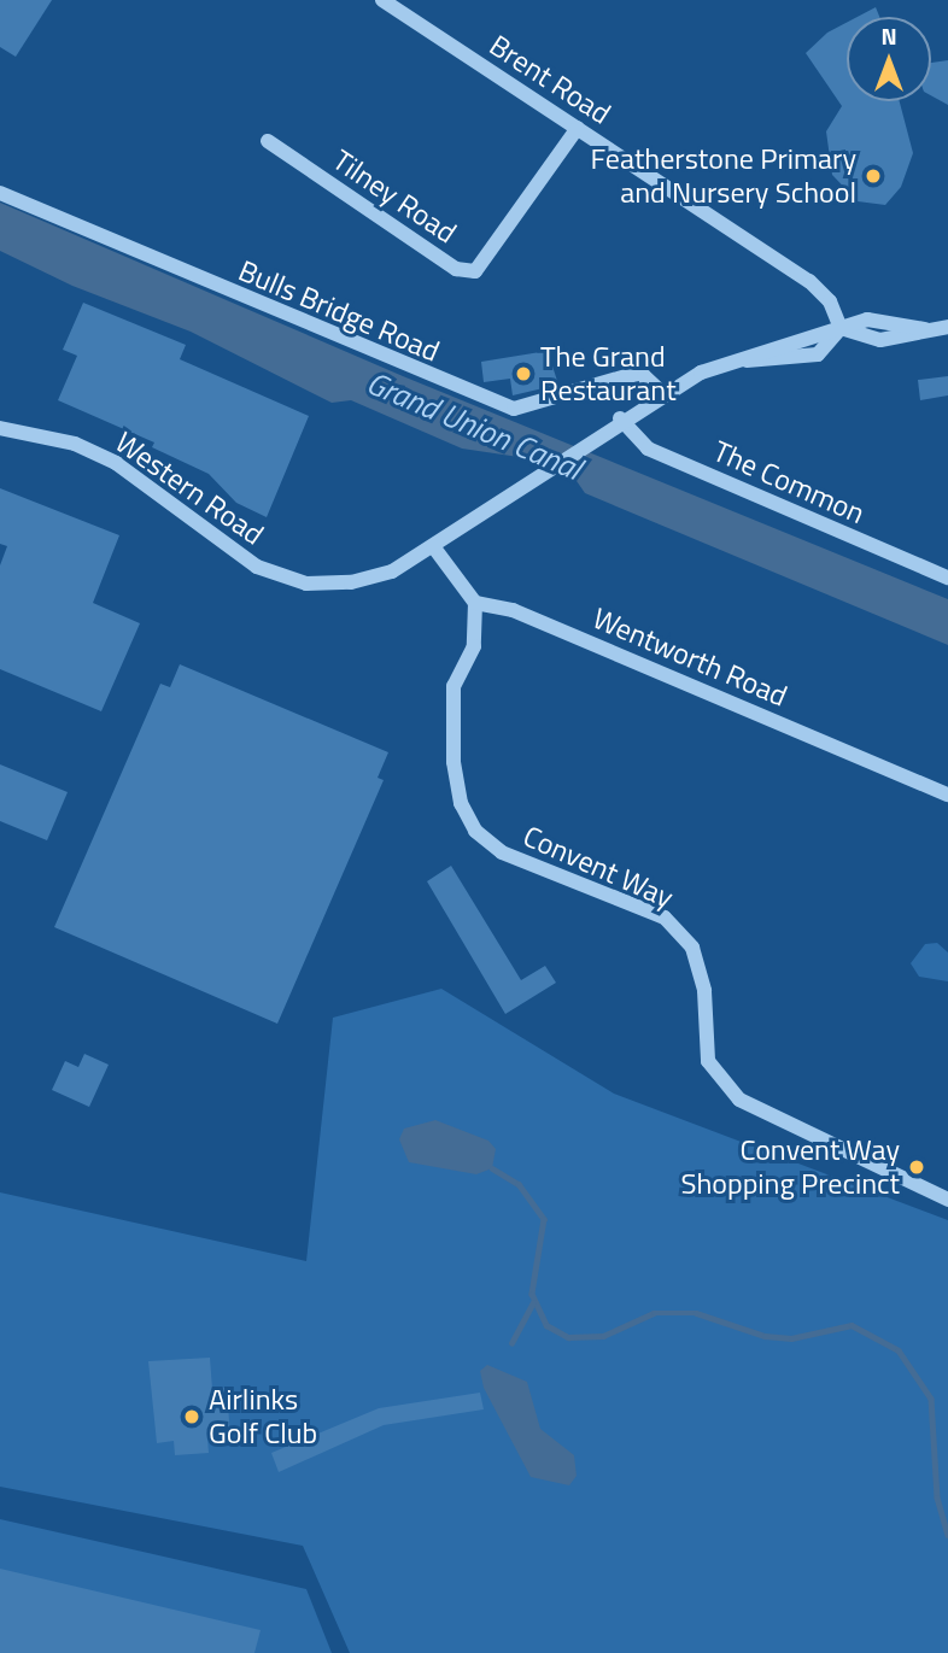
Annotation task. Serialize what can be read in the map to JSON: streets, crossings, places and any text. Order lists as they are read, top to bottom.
{
  "streets": {
    "street": [
      "Brent Road",
      "Tilney Road",
      "Bulls Bridge Road",
      "The Common",
      "Western Road",
      "Wentworth Road",
      "Convent Way"
    ]
  },
  "crossings": [
    ["Brent Road", "Tilney Road"],
    ["Brent Road", "Western Road"],
    ["Bulls Bridge Road", "Western Road"],
    ["The Common", "Western Road"],
    ["Wentworth Road", "Convent Way"]
  ],
  "water": ["Grand Union Canal"],
  "places": [
    "Featherstone Primary and Nursery School",
    "The Grand Restaurant",
    "Convent Way Shopping Precinct",
    "Airlinks Golf Club"
  ],
  "north": "top"
}
